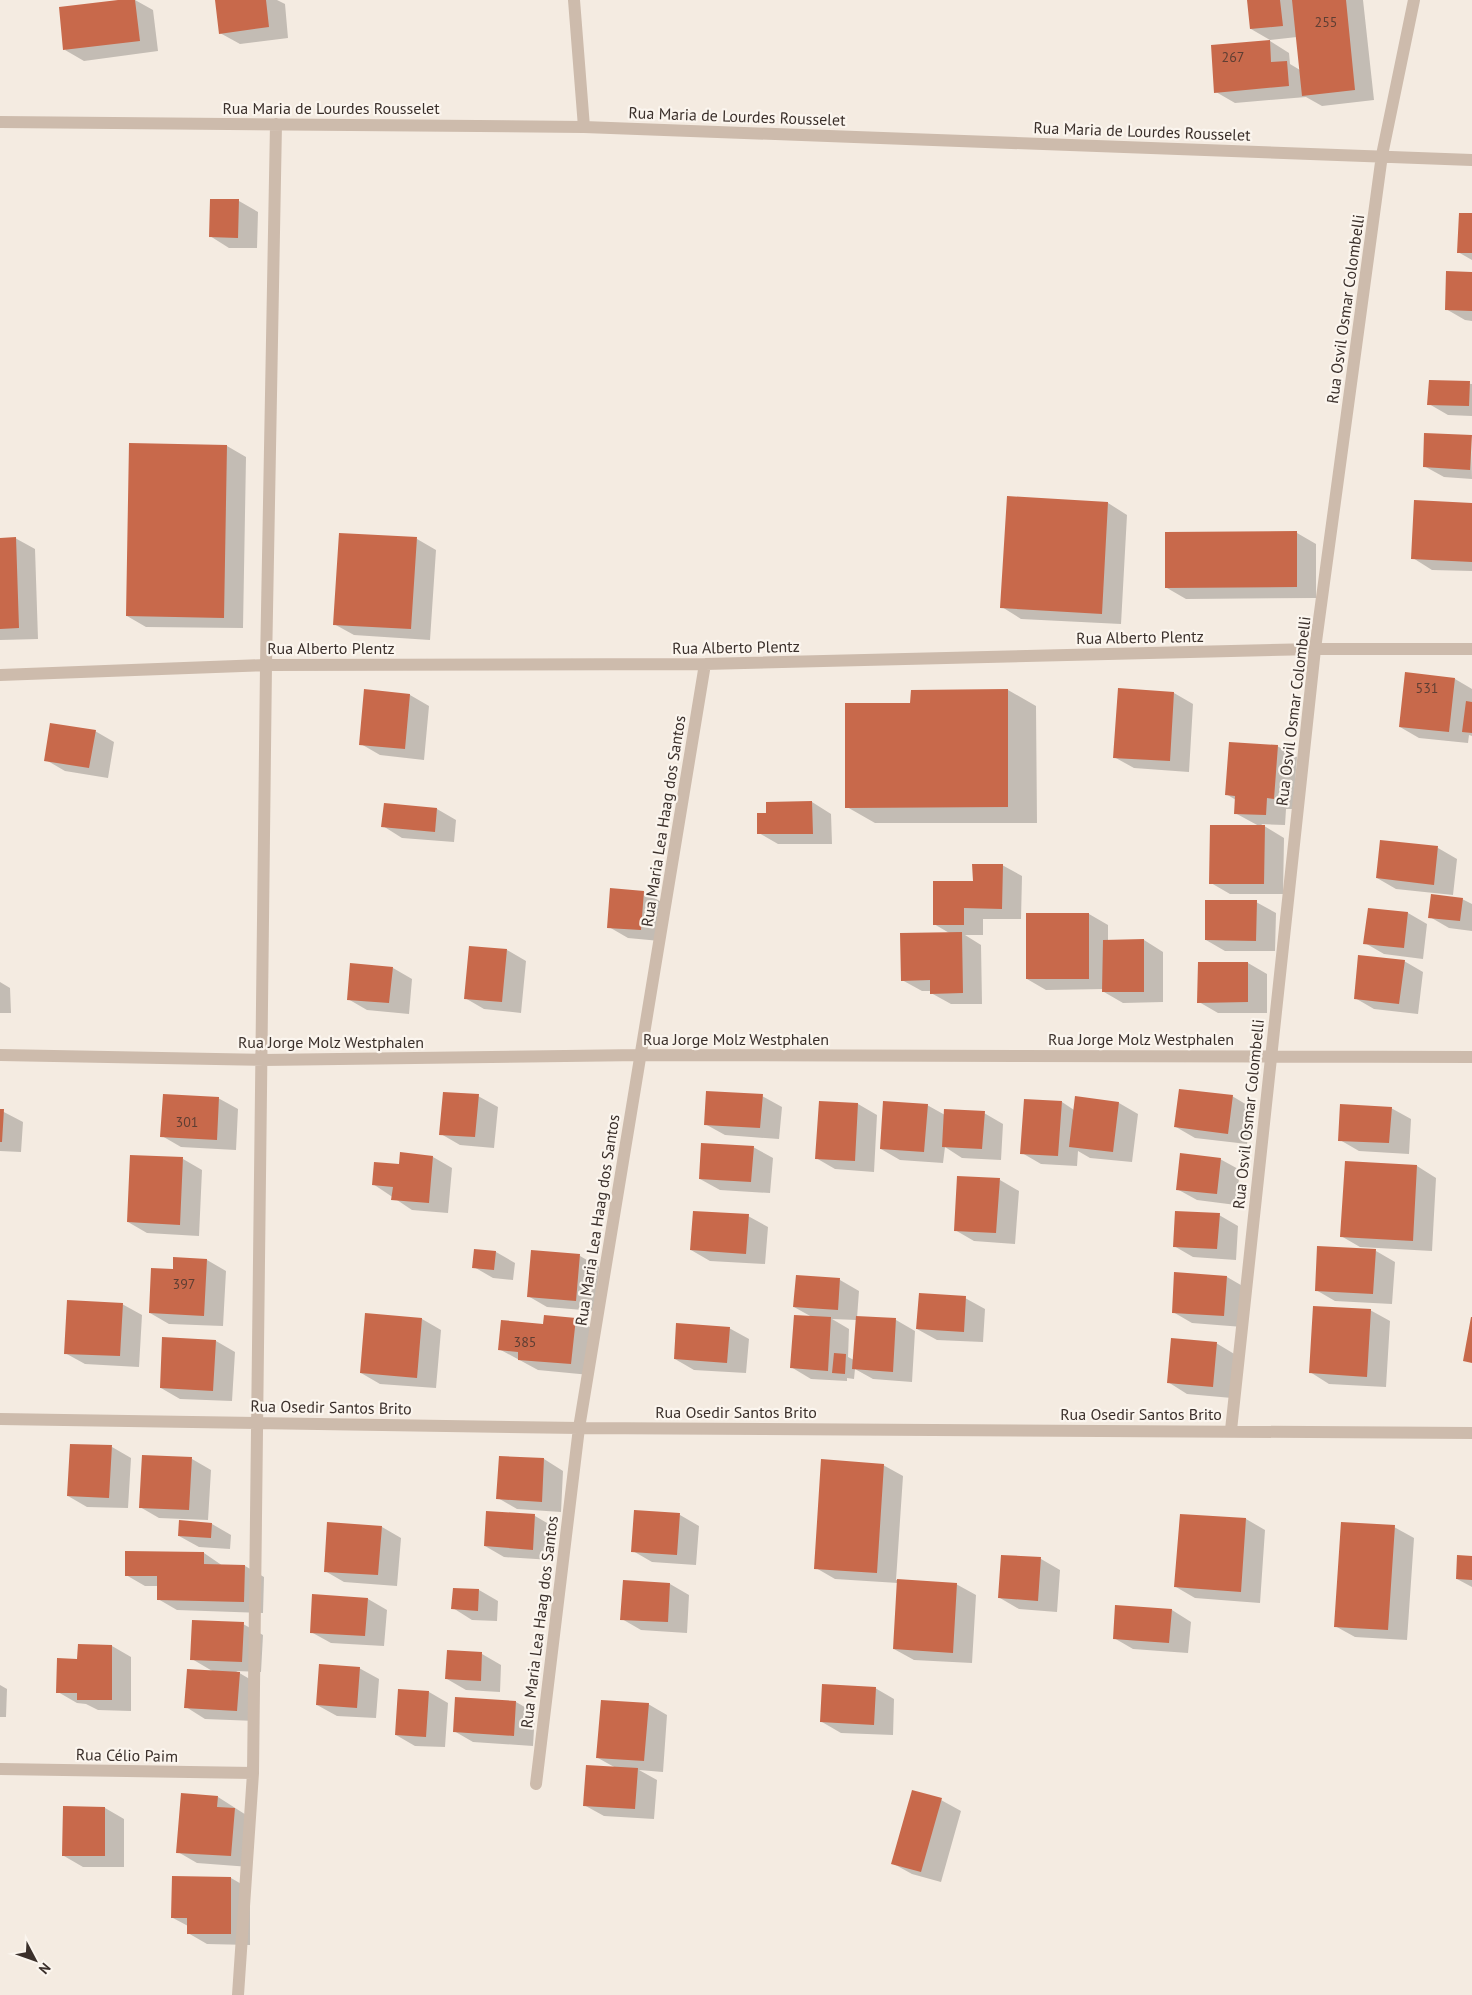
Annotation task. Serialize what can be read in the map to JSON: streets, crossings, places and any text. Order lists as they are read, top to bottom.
{
  "streets": {
    "street": [
      "Rua Maria de Lourdes Rousselet",
      "Rua Osvil Osmar Colombelli",
      "Rua Alberto Plentz",
      "Rua Maria Lea Haag dos Santos",
      "Rua Jorge Molz Westphalen",
      "Rua Osedir Santos Brito",
      "Rua Célio Paim"
    ]
  },
  "crossings": [
    ["Rua Maria de Lourdes Rousselet", "Rua Osvil Osmar Colombelli"],
    ["Rua Osvil Osmar Colombelli", "Rua Alberto Plentz"],
    ["Rua Osvil Osmar Colombelli", "Rua Jorge Molz Westphalen"],
    ["Rua Osvil Osmar Colombelli", "Rua Osedir Santos Brito"],
    ["Rua Alberto Plentz", "Rua Maria Lea Haag dos Santos"],
    ["Rua Maria Lea Haag dos Santos", "Rua Jorge Molz Westphalen"],
    ["Rua Maria Lea Haag dos Santos", "Rua Osedir Santos Brito"]
  ],
  "house_numbers": [
    "255",
    "267",
    "531",
    "301",
    "397",
    "385"
  ],
  "north": "bottom right"
}
